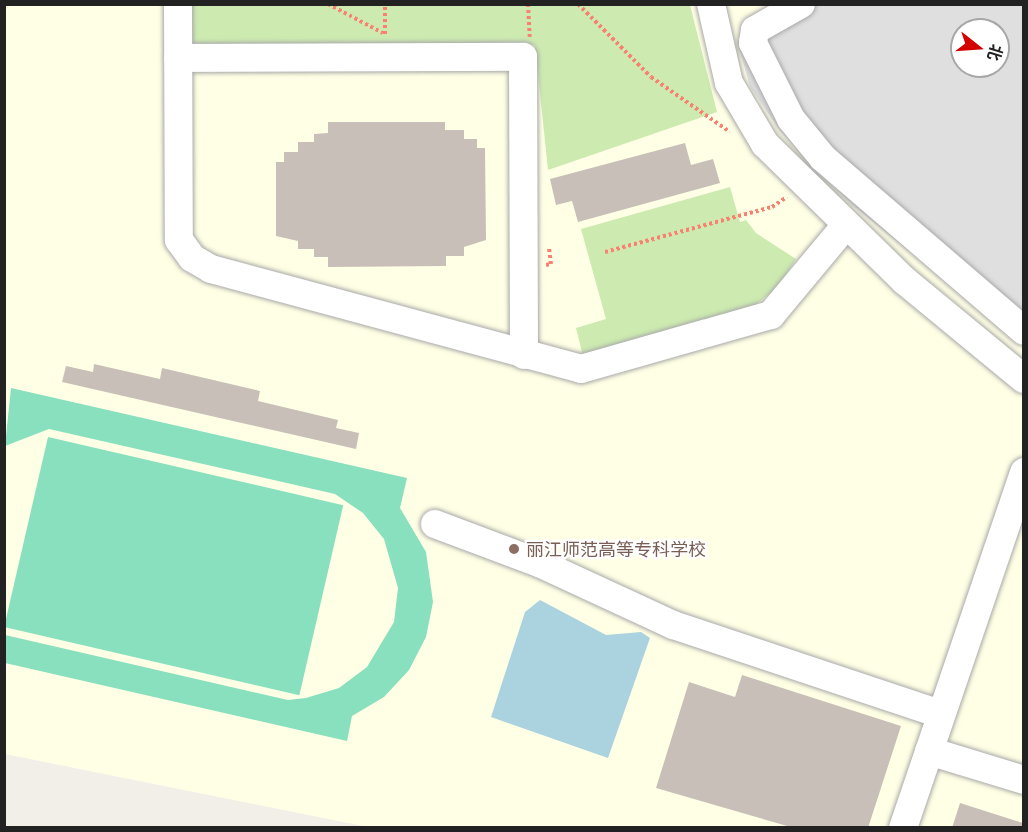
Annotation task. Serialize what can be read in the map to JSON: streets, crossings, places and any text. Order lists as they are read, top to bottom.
{
  "places": ["丽江师范高等专科学校"],
  "north": "right"
}
